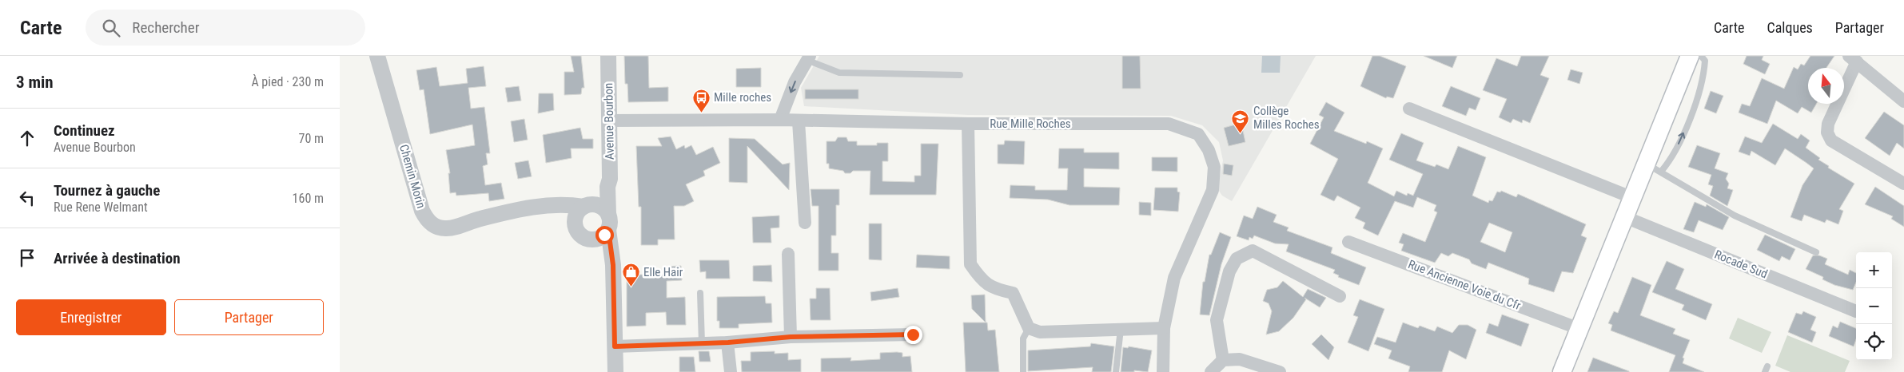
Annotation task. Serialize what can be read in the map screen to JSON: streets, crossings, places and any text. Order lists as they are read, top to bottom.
{
  "streets": {
    "street": [
      "Avenue Bourbon",
      "Rue Mille Roches",
      "Chemin Morin",
      "Rocade Sud",
      "Rue Ancienne Voie du Cfr"
    ]
  },
  "crossings": [
    ["Avenue Bourbon", "Rue Mille Roches"],
    ["Avenue Bourbon", "Chemin Morin"]
  ],
  "places": {
    "bus stop": ["Mille roches"],
    "school or university": ["Collège Milles Roches"],
    "shop": ["Elle Hair"]
  },
  "north": "top",
  "page": {
    "header": "Carte",
    "search": "Rechercher",
    "nav": ["Carte", "Calques", "Partager"],
    "heading": ["3 min", "À pied · 230 m"],
    "list": [
      ["Continuez", "Avenue Bourbon", "70 m"],
      ["Tournez à gauche", "Rue Rene Welmant", "160 m"],
      "Arrivée à destination"
    ],
    "map_buttons": ["+", "−"],
    "buttons": ["Enregistrer", "Partager"]
  }
}
